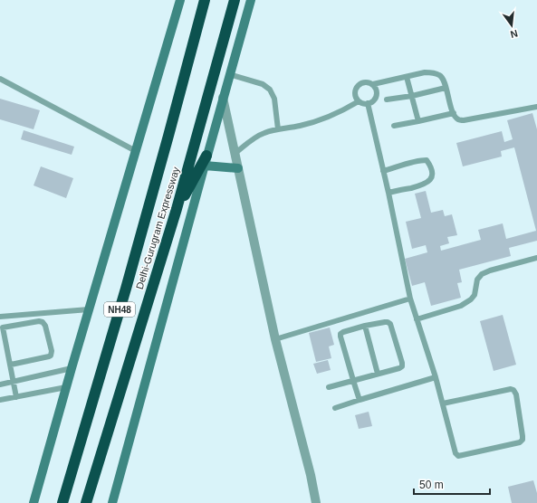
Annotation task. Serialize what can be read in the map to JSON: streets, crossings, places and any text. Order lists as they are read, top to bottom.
{
  "streets": {
    "highway": ["Delhi-Gurugram Expressway", "NH48"]
  },
  "scale_bar": "50 m",
  "north": "bottom"
}
